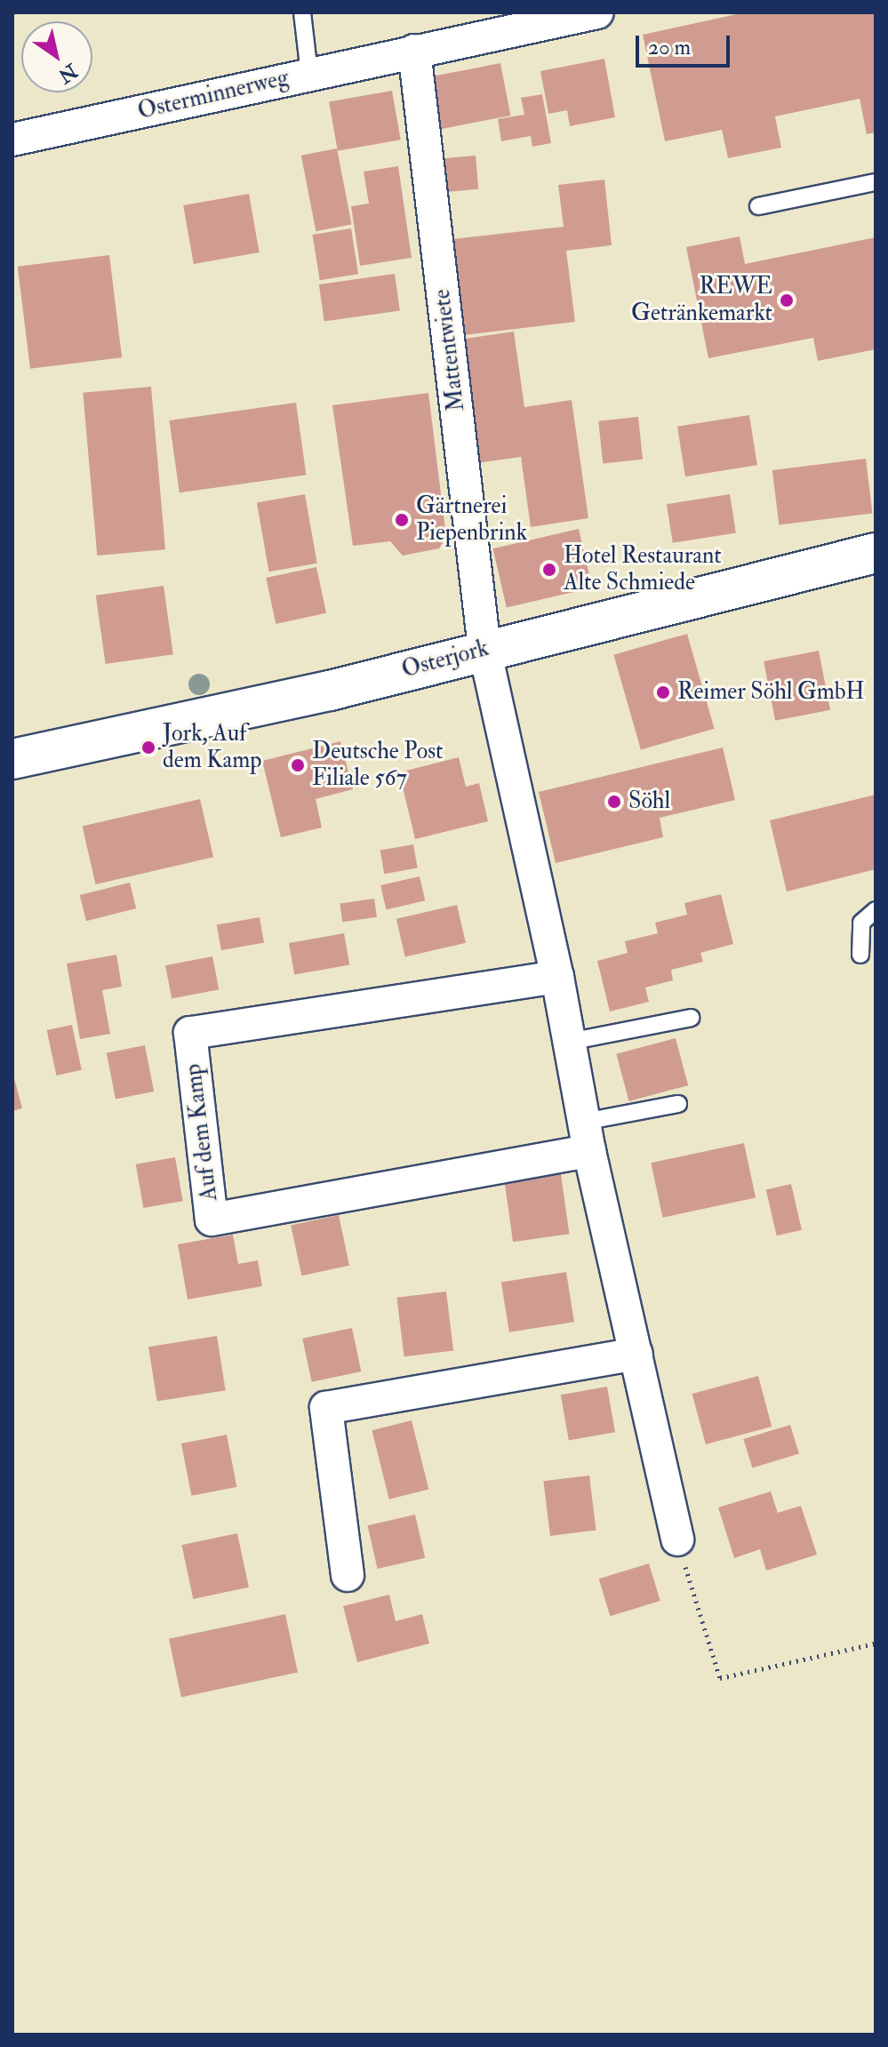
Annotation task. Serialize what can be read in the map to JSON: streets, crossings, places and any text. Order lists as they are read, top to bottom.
{
  "streets": {
    "main road": ["Osterjork"],
    "street": ["Osterminnerweg", "Mattentwiete", "Auf dem Kamp"]
  },
  "crossings": [
    ["Osterminnerweg", "Mattentwiete"],
    ["Mattentwiete", "Osterjork"]
  ],
  "places": [
    "REWE Getränkemarkt",
    "Gärtnerei Piepenbrink",
    "Hotel Restaurant Alte Schmiede",
    "Reimer Söhl GmbH",
    "Jork, Auf dem Kamp",
    "Deutsche Post Filiale 567",
    "Söhl"
  ],
  "scale_bar": "20 m",
  "north": "bottom right"
}
